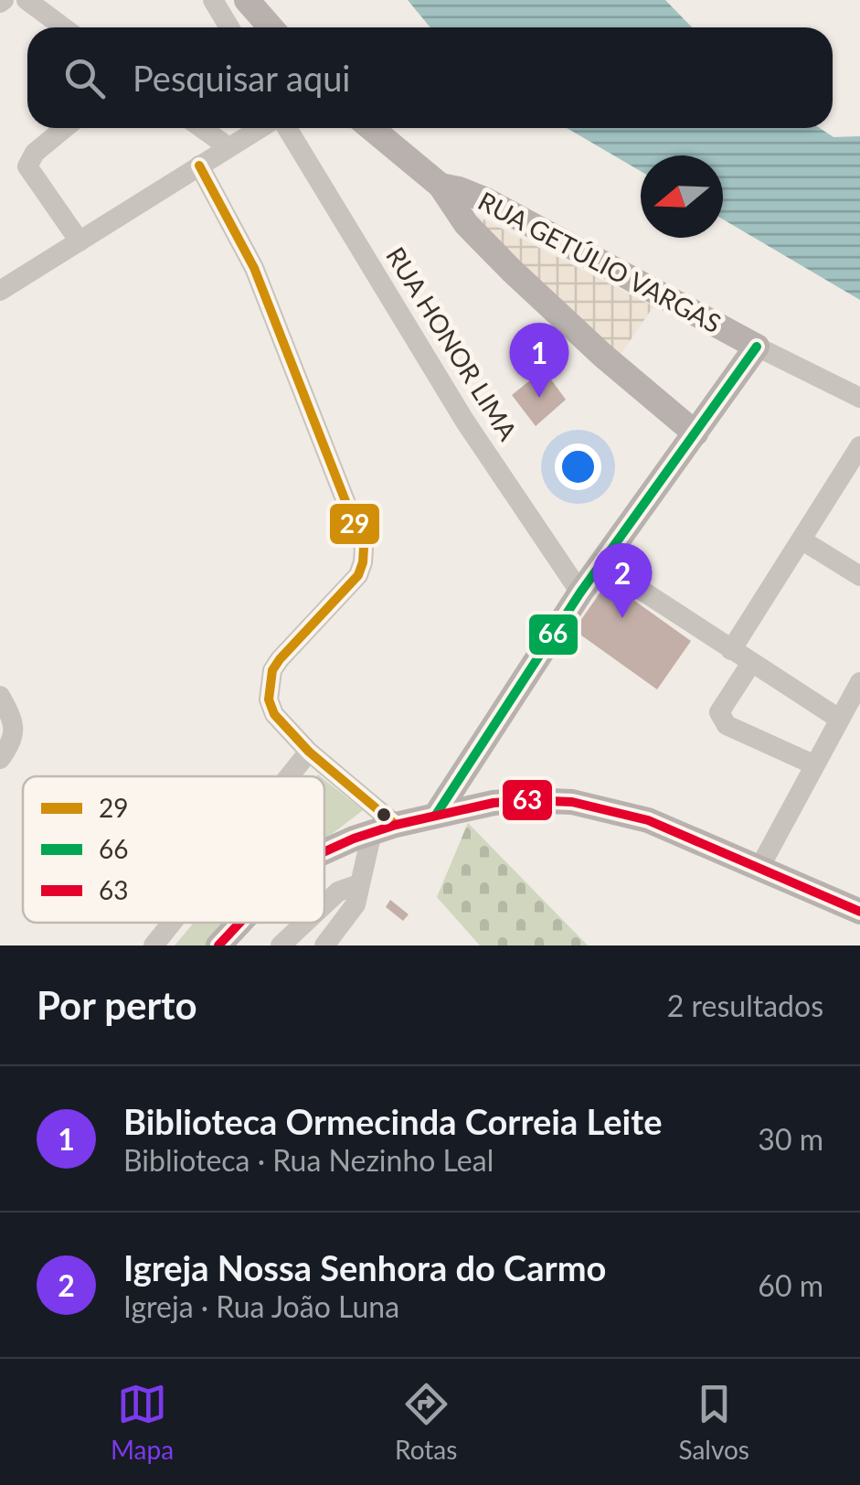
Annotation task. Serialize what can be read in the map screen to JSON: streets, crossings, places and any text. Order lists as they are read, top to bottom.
{
  "streets": {
    "main road": ["RUA GETÚLIO VARGAS"],
    "street": ["RUA HONOR LIMA"]
  },
  "lines": ["transit line 29", "transit line 66", "transit line 63"],
  "legend": ["29", "66", "63"],
  "north": "left",
  "page": {
    "search": "Pesquisar aqui",
    "pins": ["1", "2"],
    "heading": ["Por perto", "2 resultados"],
    "list": [
      {
        "mark": "1",
        "name": "Biblioteca Ormecinda Correia Leite",
        "note": "Biblioteca · Rua Nezinho Leal",
        "value": "30 m"
      },
      {
        "mark": "2",
        "name": "Igreja Nossa Senhora do Carmo",
        "note": "Igreja · Rua João Luna",
        "value": "60 m"
      }
    ],
    "nav": ["Mapa", "Rotas", "Salvos"]
  }
}
